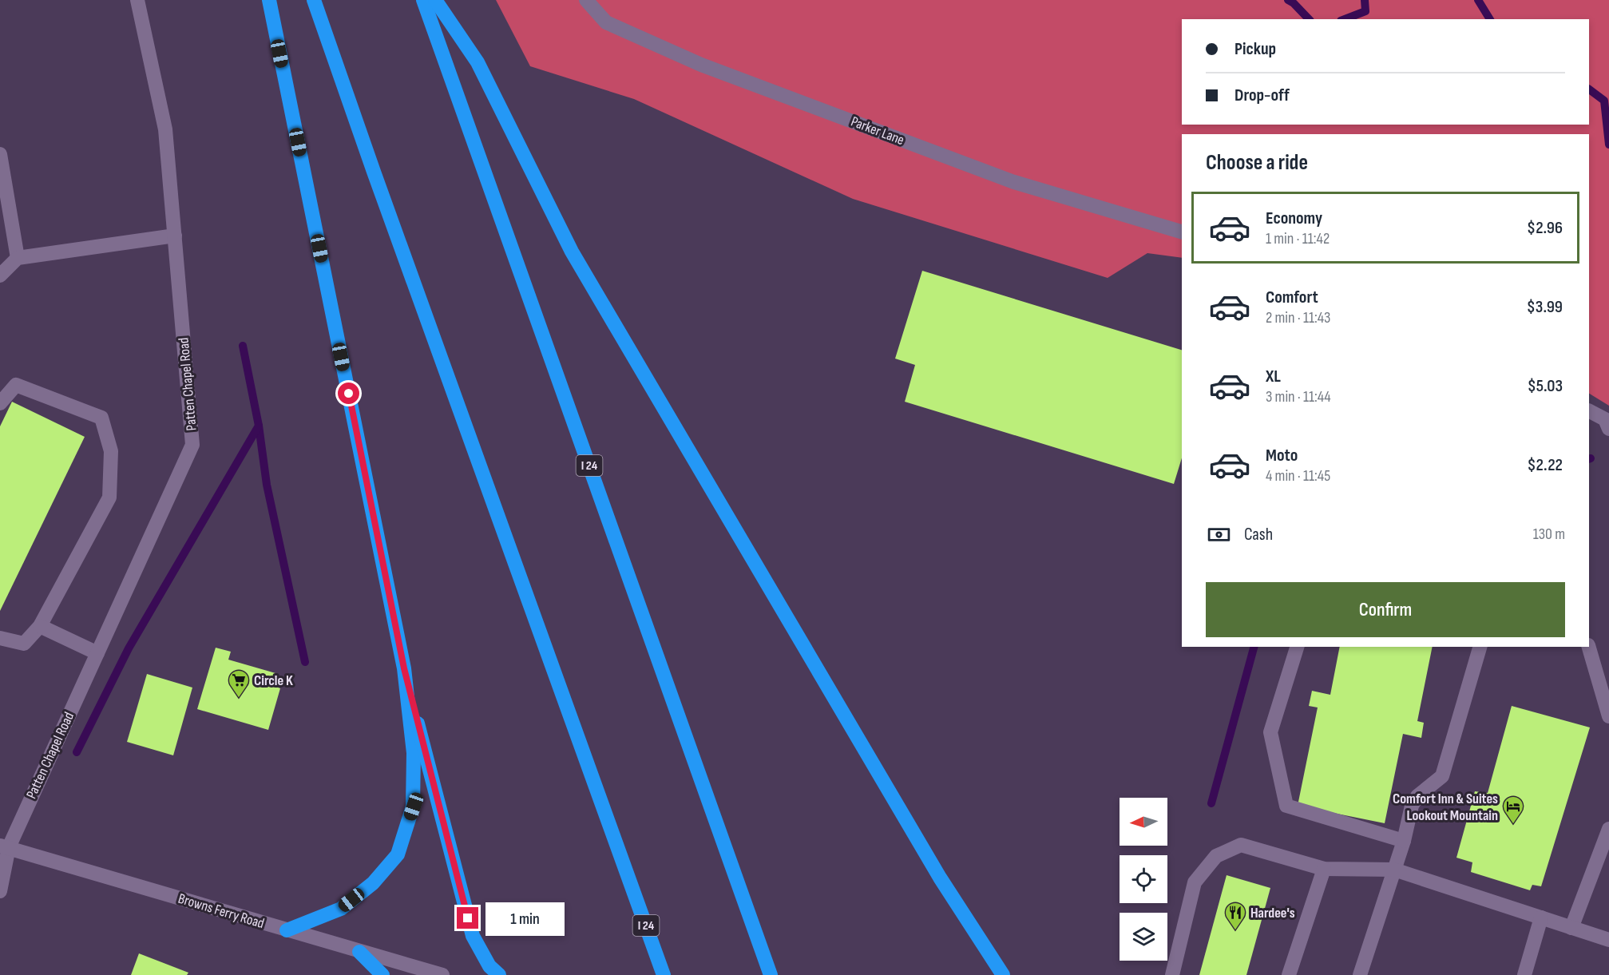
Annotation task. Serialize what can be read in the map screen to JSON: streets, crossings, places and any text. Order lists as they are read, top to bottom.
{
  "streets": {
    "highway": ["I 24"],
    "street": ["Parker Lane", "Patten Chapel Road", "Browns Ferry Road"]
  },
  "crossings": [
    ["Patten Chapel Road", "Browns Ferry Road"]
  ],
  "places": {
    "supermarket": ["Circle K"],
    "hotel": ["Comfort Inn & Suites Lookout Mountain"],
    "restaurant": ["Hardee's"]
  },
  "north": "left",
  "page": {
    "banner": ["Pickup", "Drop-off"],
    "heading": "Choose a ride",
    "list": [
      {
        "name": "Economy",
        "note": "1 min · 11:42",
        "value": "$2.96"
      },
      {
        "name": "Comfort",
        "note": "2 min · 11:43",
        "value": "$3.99"
      },
      {
        "name": "XL",
        "note": "3 min · 11:44",
        "value": "$5.03"
      },
      {
        "name": "Moto",
        "note": "4 min · 11:45",
        "value": "$2.22"
      }
    ],
    "pay": ["Cash", "130 m"],
    "buttons": "Confirm",
    "bubble": "1 min"
  }
}
